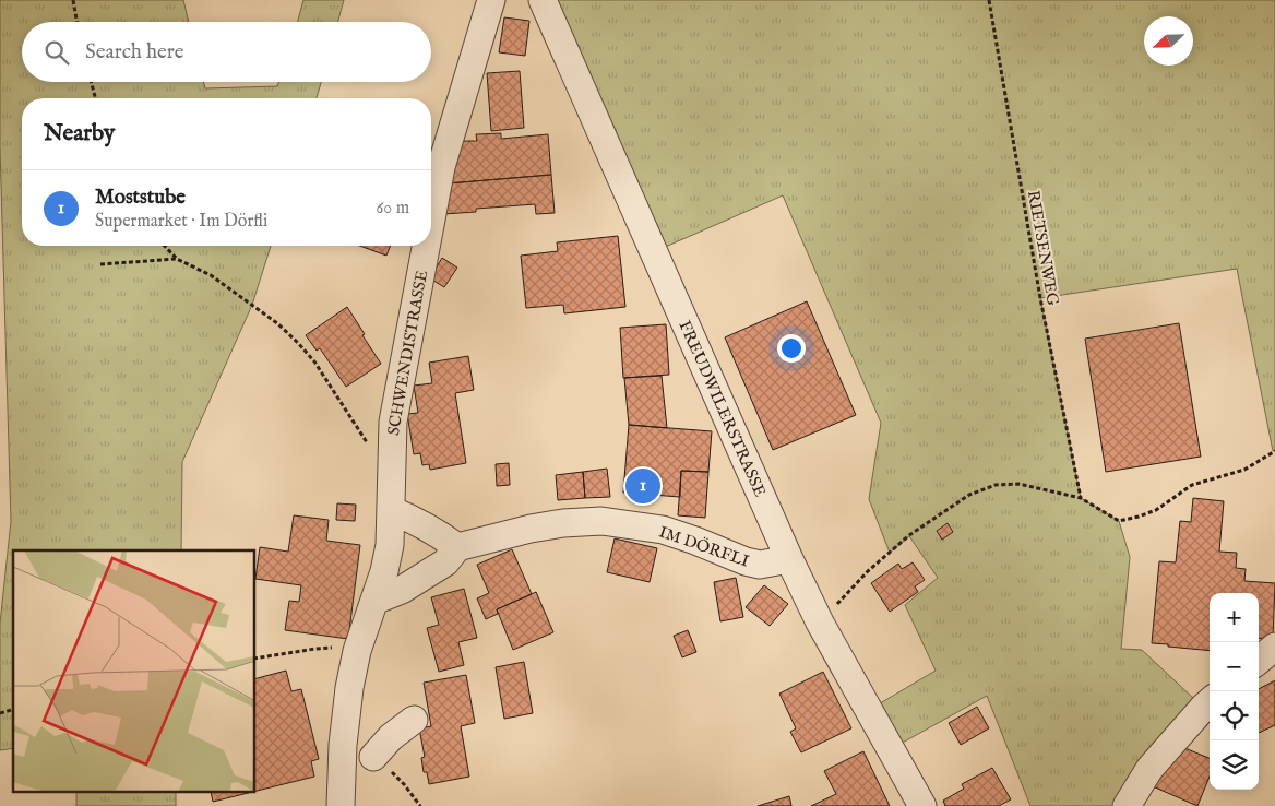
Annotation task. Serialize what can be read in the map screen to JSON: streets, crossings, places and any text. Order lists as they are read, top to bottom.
{
  "streets": {
    "street": ["SCHWENDISTRASSE", "FREUDWILERSTRASSE", "IM DÖRFLI"],
    "path": ["RIETSENWEG"]
  },
  "crossings": [
    ["FREUDWILERSTRASSE", "IM DÖRFLI"]
  ],
  "north": "bottom left",
  "page": {
    "search": "Search here",
    "heading": "Nearby",
    "list": [
      {
        "mark": "1",
        "name": "Moststube",
        "note": "Supermarket · Im Dörfli",
        "value": "60 m"
      }
    ],
    "pins": "1",
    "map_buttons": ["+", "−"]
  }
}
